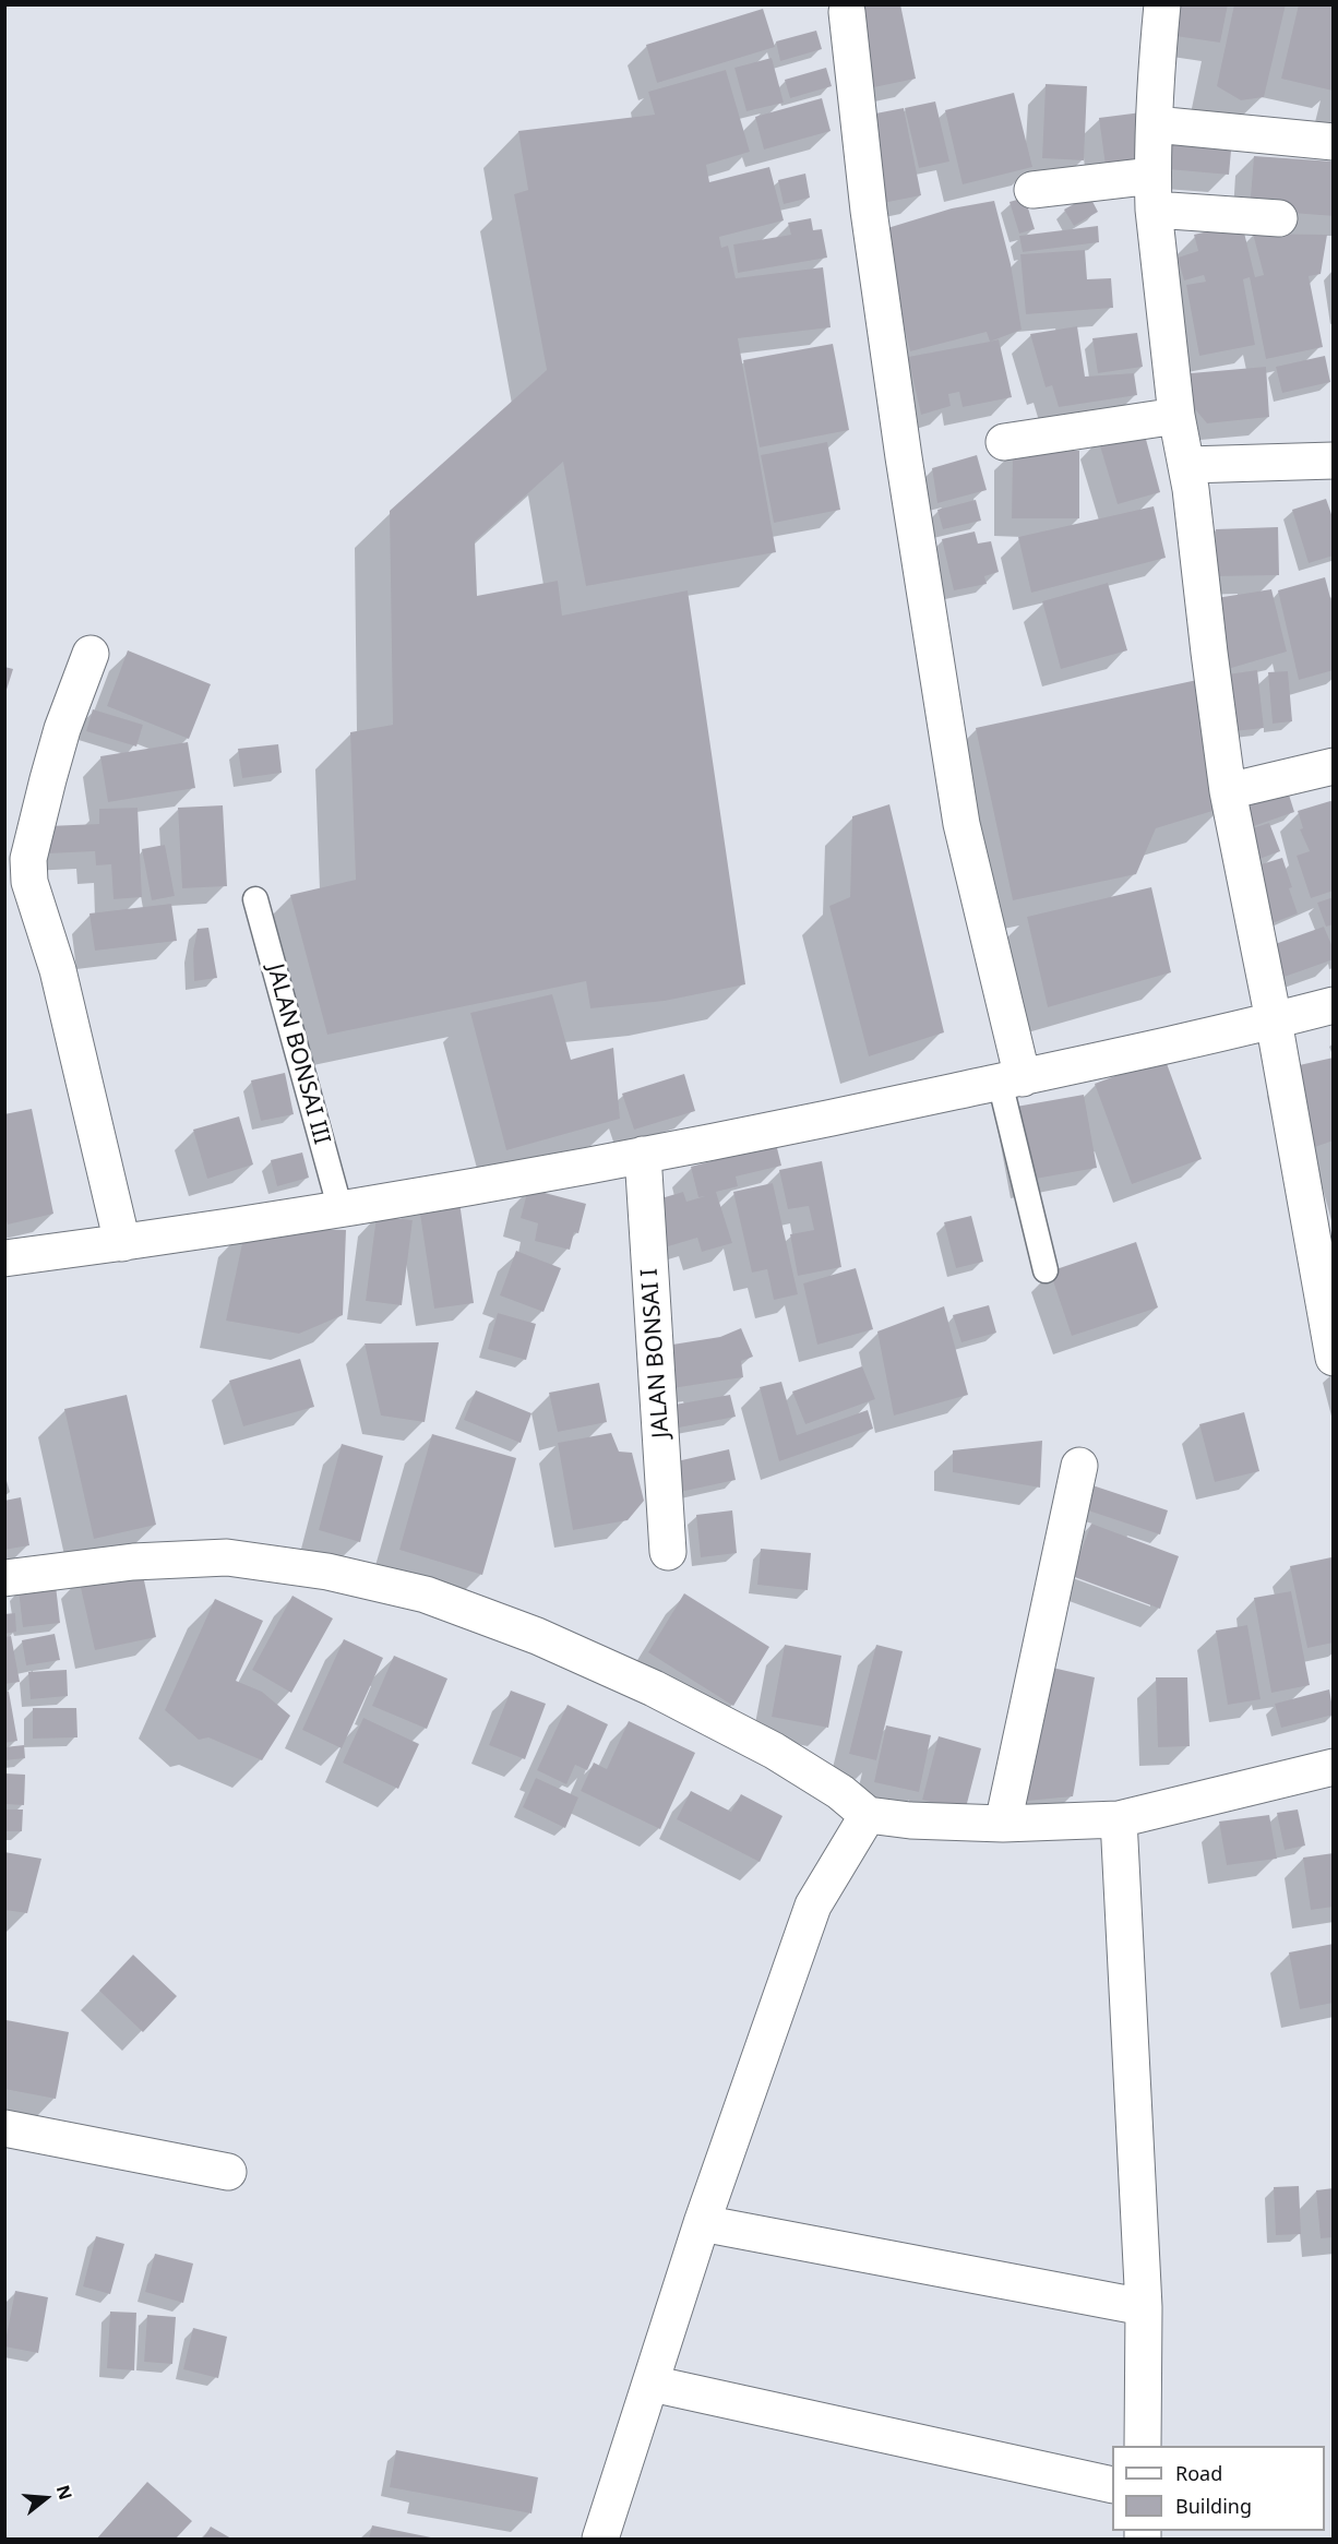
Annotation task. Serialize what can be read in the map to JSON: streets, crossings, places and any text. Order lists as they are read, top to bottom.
{
  "streets": {
    "street": ["JALAN BONSAI I"],
    "lane": ["JALAN BONSAI III"]
  },
  "legend": ["Road", "Building"],
  "north": "right"
}
